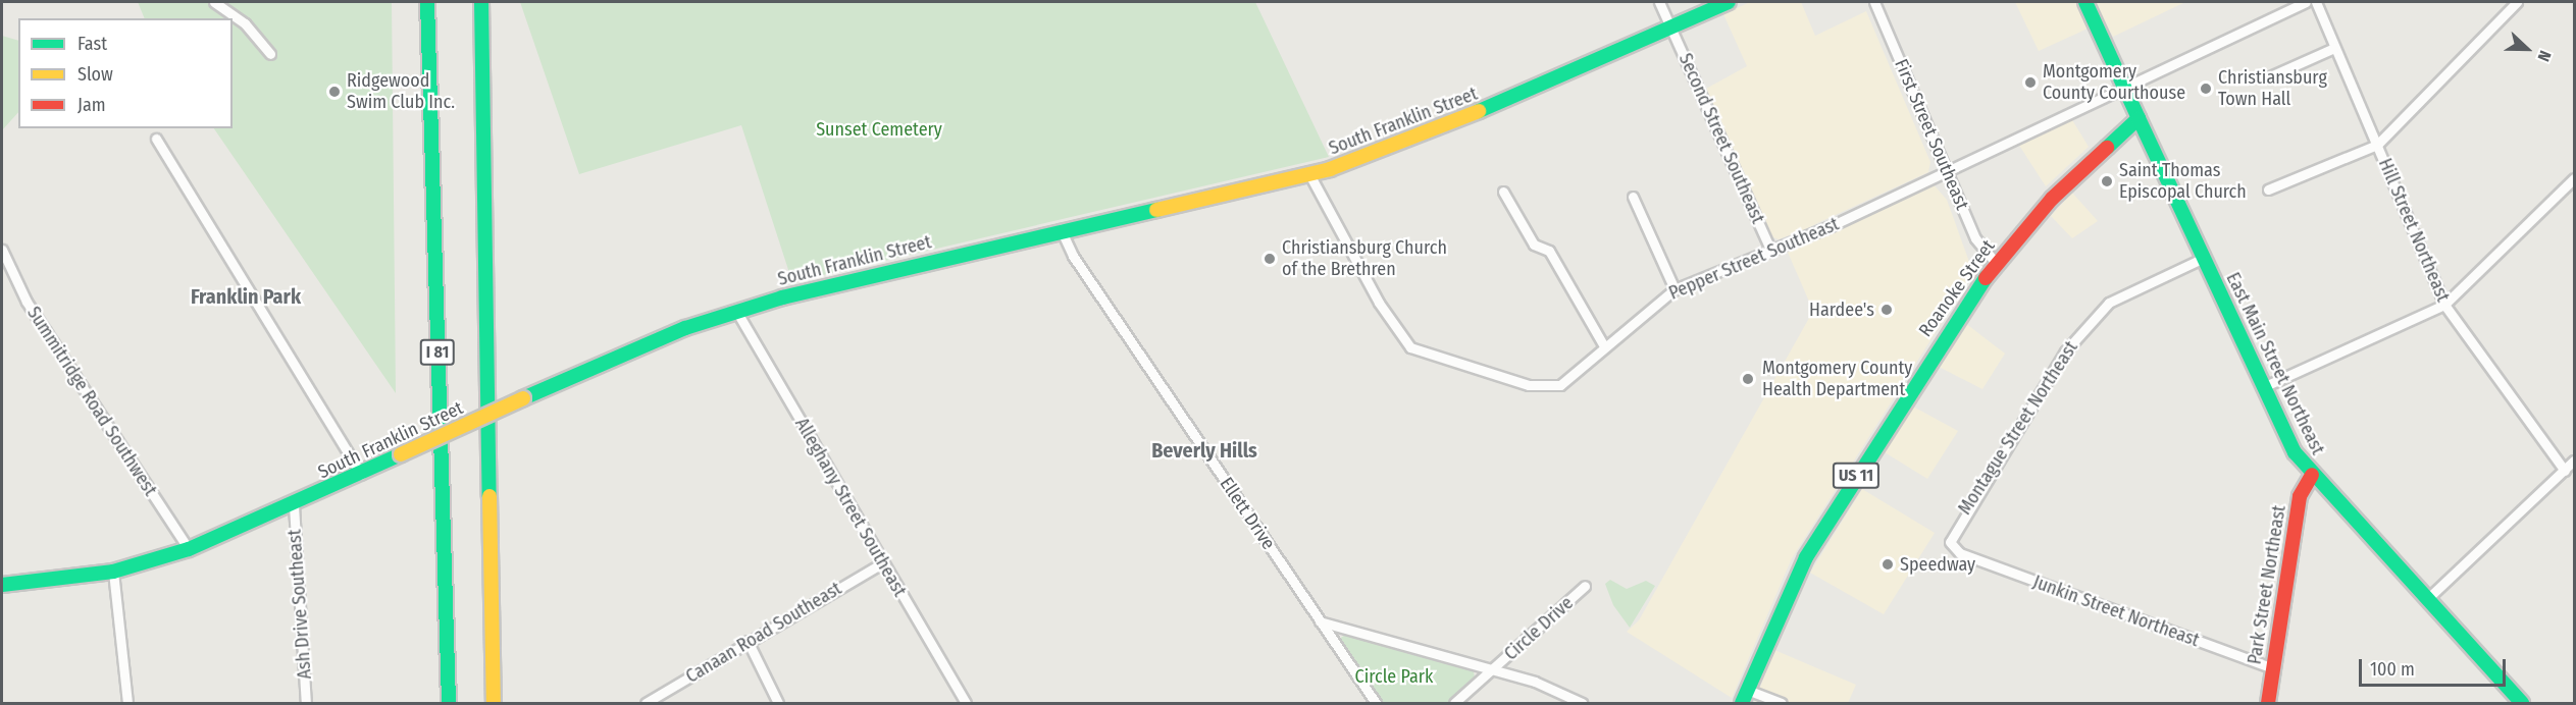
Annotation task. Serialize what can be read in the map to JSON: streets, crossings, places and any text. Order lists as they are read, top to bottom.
{
  "streets": {
    "main road": [
      "South Franklin Street",
      "Roanoke Street",
      "I 81",
      "East Main Street Northeast",
      "US 11",
      "Park Street Northeast"
    ],
    "street": [
      "First Street Southeast",
      "Second Street Southeast",
      "Hill Street Northeast",
      "Pepper Street Southeast",
      "Summitridge Road Southwest",
      "Montague Street Northeast",
      "Alleghany Street Southeast",
      "Ellett Drive",
      "Ash Drive Southeast",
      "Junkin Street Northeast",
      "Circle Drive",
      "Canaan Road Southeast"
    ]
  },
  "crossings": [
    ["South Franklin Street", "Second Street Southeast"],
    ["South Franklin Street", "Pepper Street Southeast"],
    ["South Franklin Street", "Summitridge Road Southwest"],
    ["South Franklin Street", "Alleghany Street Southeast"],
    ["South Franklin Street", "Ellett Drive"],
    ["South Franklin Street", "Ash Drive Southeast"],
    ["First Street Southeast", "Pepper Street Southeast"],
    ["First Street Southeast", "Roanoke Street"],
    ["Second Street Southeast", "Pepper Street Southeast"],
    ["Pepper Street Southeast", "East Main Street Northeast"],
    ["Roanoke Street", "East Main Street Northeast"],
    ["East Main Street Northeast", "Montague Street Northeast"],
    ["East Main Street Northeast", "Park Street Northeast"],
    ["Montague Street Northeast", "Junkin Street Northeast"],
    ["Alleghany Street Southeast", "Canaan Road Southeast"],
    ["Park Street Northeast", "Junkin Street Northeast"]
  ],
  "districts": ["Franklin Park", "Beverly Hills"],
  "parks": ["Sunset Cemetery", "Circle Park"],
  "places": [
    "Montgomery County Courthouse",
    "Christiansburg Town Hall",
    "Ridgewood Swim Club Inc.",
    "Saint Thomas Episcopal Church",
    "Christiansburg Church of the Brethren",
    "Hardee's",
    "Montgomery County Health Department",
    "Speedway"
  ],
  "legend": ["Fast", "Slow", "Jam"],
  "scale_bar": "100 m",
  "north": "right"
}
